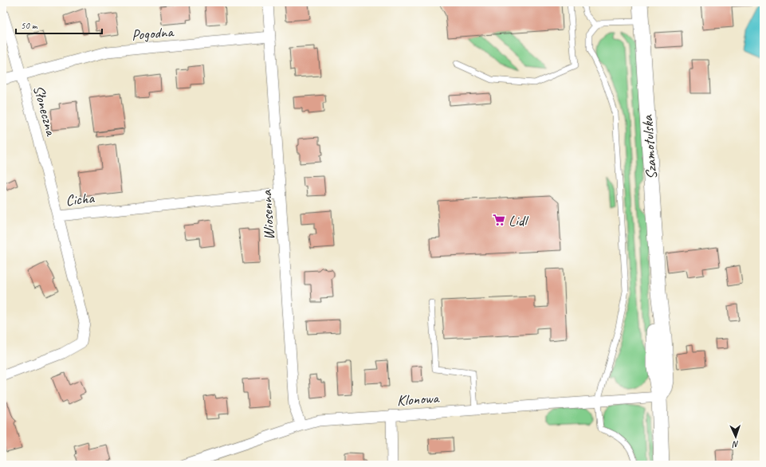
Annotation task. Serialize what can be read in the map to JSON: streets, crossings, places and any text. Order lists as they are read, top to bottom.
{
  "streets": {
    "street": [
      "Pogodna",
      "Słoneczna",
      "Szamotulska",
      "Cicha",
      "Wiosenna",
      "Klonowa"
    ]
  },
  "crossings": [
    ["Pogodna", "Słoneczna"],
    ["Pogodna", "Wiosenna"],
    ["Słoneczna", "Cicha"],
    ["Szamotulska", "Klonowa"],
    ["Cicha", "Wiosenna"],
    ["Wiosenna", "Klonowa"]
  ],
  "places": {
    "supermarket": ["Lidl"]
  },
  "scale_bar": "50 m",
  "north": "bottom"
}
